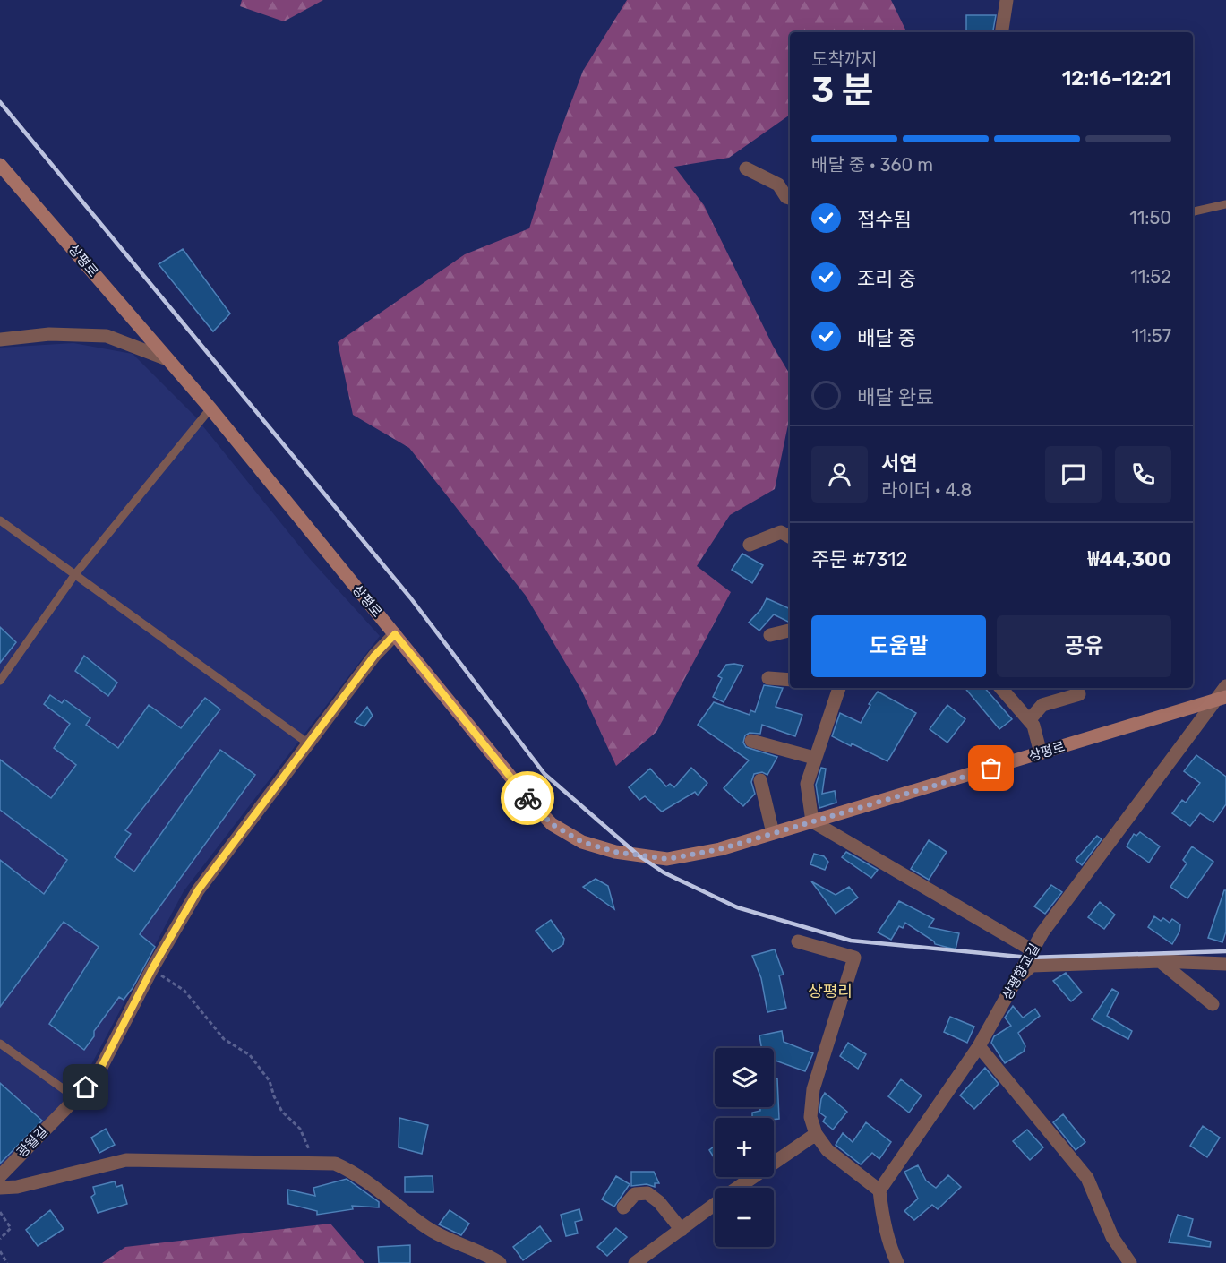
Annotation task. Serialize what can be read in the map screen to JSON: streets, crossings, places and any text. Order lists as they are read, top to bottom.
{
  "streets": {
    "main road": ["상평로"],
    "street": ["상평향교길", "광월길"]
  },
  "crossings": [
    ["상평로", "상평향교길"],
    ["상평로", "광월길"]
  ],
  "districts": ["상평리"],
  "page": {
    "heading": ["3 분", "도착까지", "12:16–12:21"],
    "panel": [
      "서연",
      "라이더 · 4.8",
      "주문 #7312",
      "₩44,300"
    ],
    "bar": "배달 중 · 360 m",
    "list": [
      ["접수됨", "11:50"],
      ["조리 중", "11:52"],
      ["배달 중", "11:57"],
      "배달 완료"
    ],
    "buttons": ["도움말", "공유"],
    "map_buttons": ["+", "−"]
  }
}
